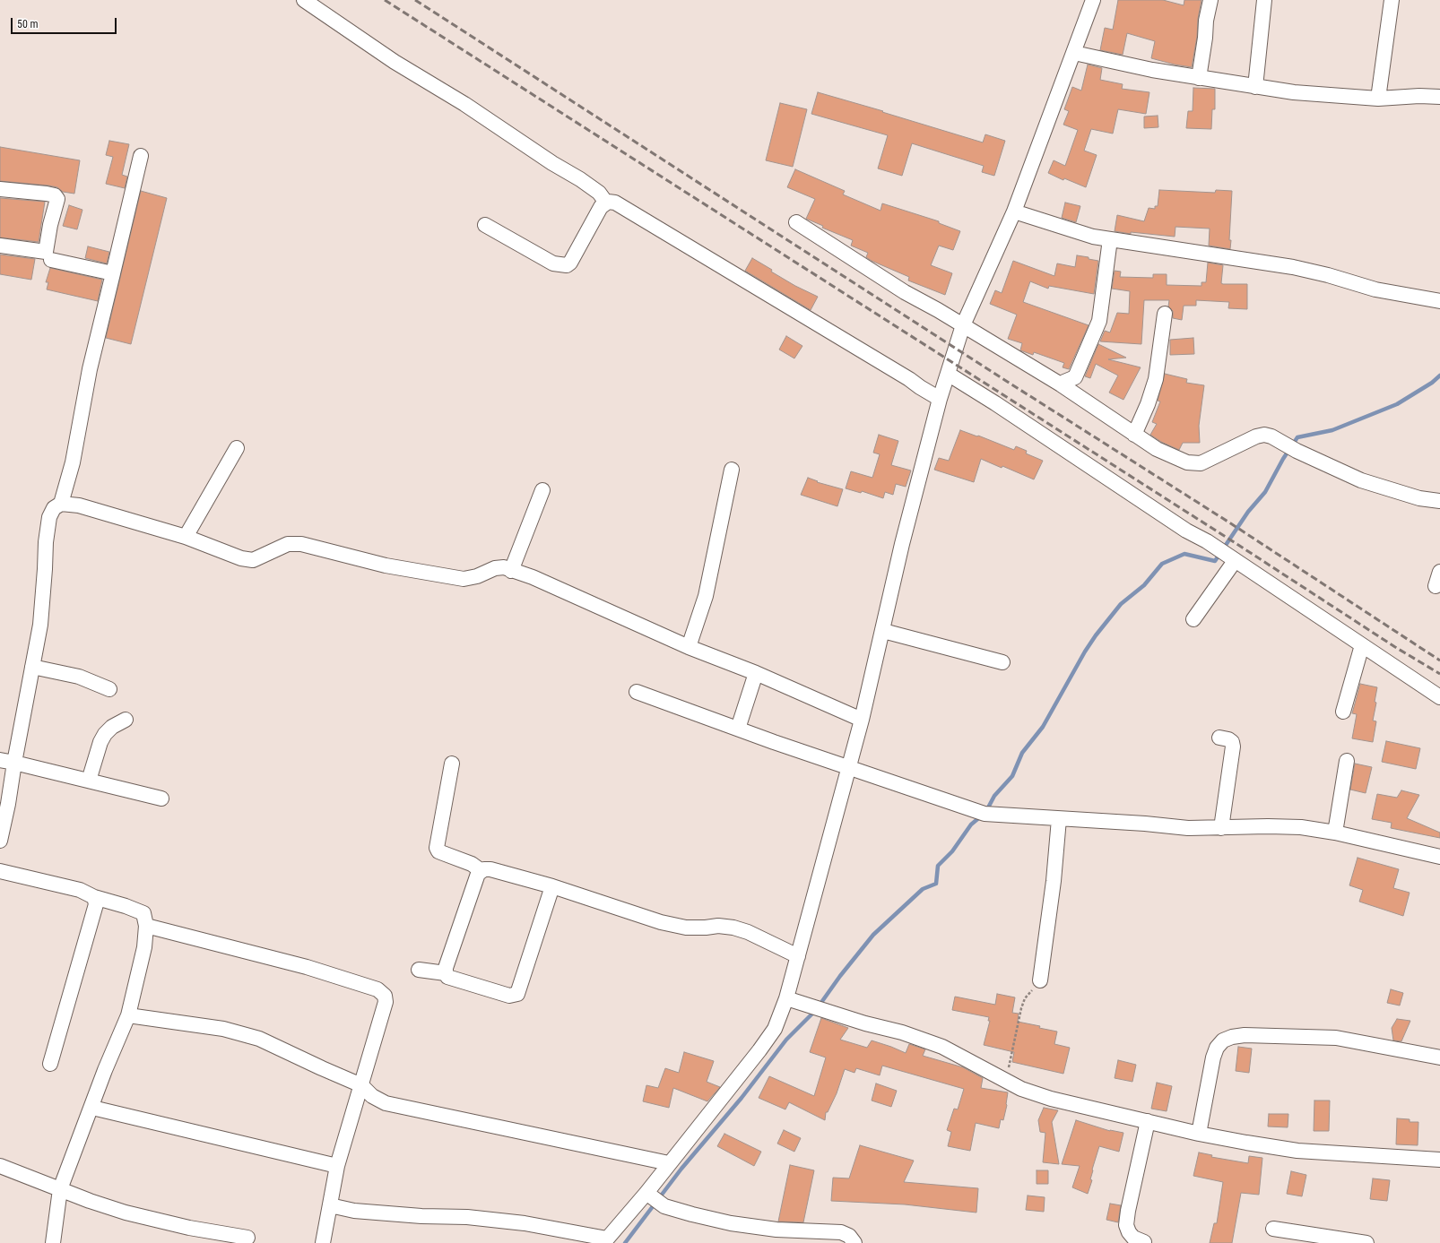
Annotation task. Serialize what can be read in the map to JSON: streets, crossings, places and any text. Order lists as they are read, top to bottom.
{
  "scale_bar": "50 m"
}
